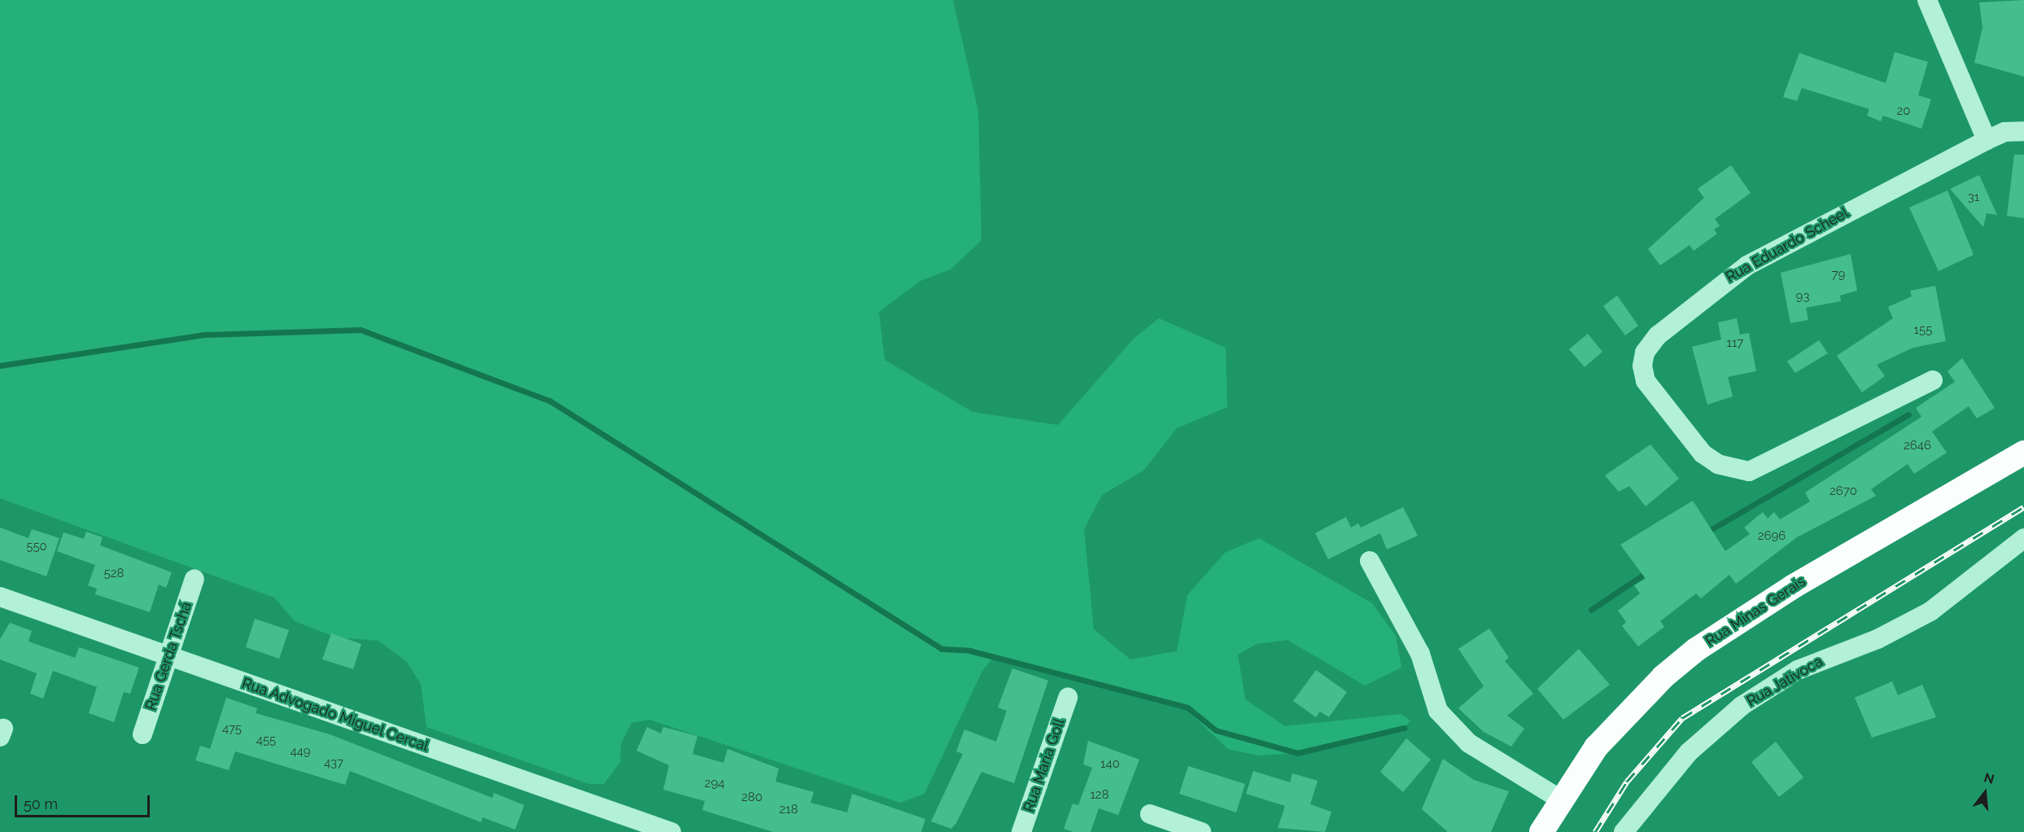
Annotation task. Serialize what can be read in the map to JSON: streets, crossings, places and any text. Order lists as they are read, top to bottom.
{
  "streets": {
    "main road": ["Rua Minas Gerais"],
    "street": [
      "Rua Eduardo Scheel",
      "Rua Gerda Tschá",
      "Rua Jativoca",
      "Rua Advogado Miguel Cercal",
      "Rua Maria Goll"
    ]
  },
  "crossings": [
    ["Rua Gerda Tschá", "Rua Advogado Miguel Cercal"]
  ],
  "house_numbers": [
    "20",
    "31",
    "79",
    "93",
    "155",
    "117",
    "2646",
    "2670",
    "2696",
    "550",
    "528",
    "475",
    "455",
    "449",
    "437",
    "140",
    "294",
    "128",
    "280",
    "218"
  ],
  "scale_bar": "50 m",
  "north": "top"
}
